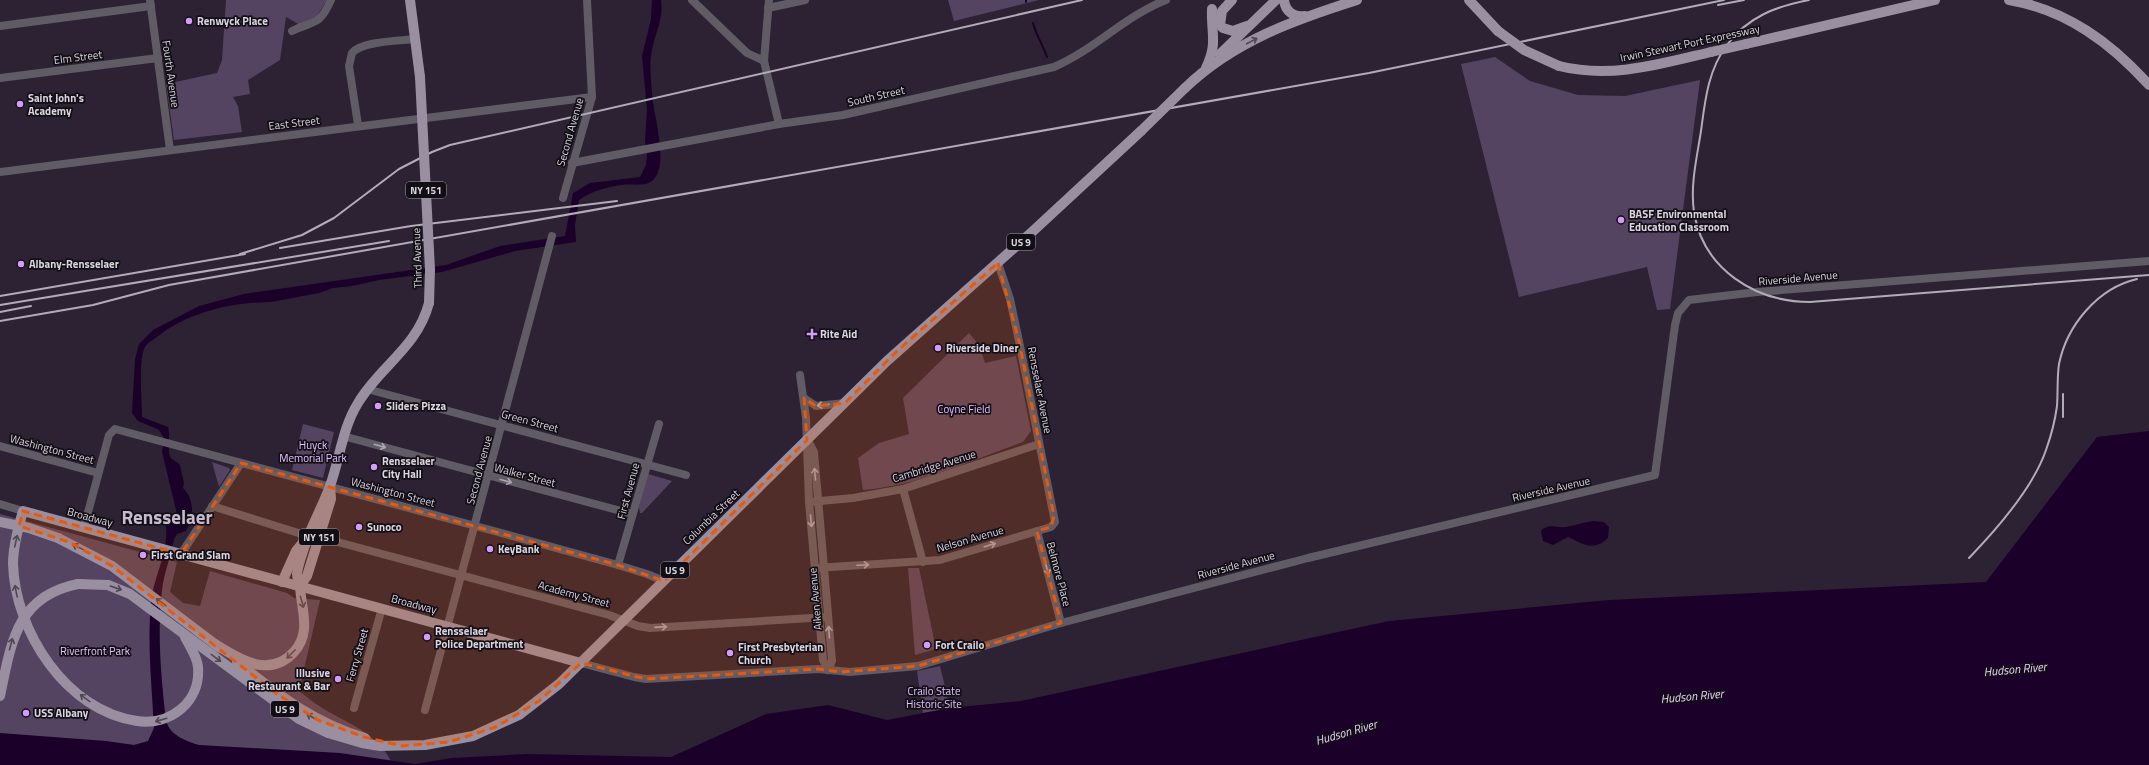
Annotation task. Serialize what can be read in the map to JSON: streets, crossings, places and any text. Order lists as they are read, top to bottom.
{
  "streets": {
    "main road": [
      "Irwin Stewart Port Expressway",
      "NY 151",
      "US 9",
      "Third Avenue",
      "Broadway",
      "Columbia Street"
    ],
    "street": [
      "Elm Street",
      "Fourth Avenue",
      "South Street",
      "East Street",
      "Second Avenue",
      "Riverside Avenue",
      "Rensselaer Avenue",
      "Green Street",
      "Washington Street",
      "Cambridge Avenue",
      "Walker Street",
      "First Avenue",
      "Nelson Avenue",
      "Belmore Place",
      "Academy Street",
      "Aiken Avenue",
      "Ferry Street"
    ]
  },
  "crossings": [
    ["Elm Street", "Fourth Avenue"],
    ["Fourth Avenue", "East Street"],
    ["South Street", "Second Avenue"],
    ["East Street", "Second Avenue"],
    ["Second Avenue", "Green Street"],
    ["Second Avenue", "Washington Street"],
    ["Second Avenue", "Walker Street"],
    ["Second Avenue", "Broadway"],
    ["Second Avenue", "Academy Street"],
    ["US 9", "Rensselaer Avenue"],
    ["US 9", "Broadway"],
    ["US 9", "Columbia Street"],
    ["US 9", "Aiken Avenue"],
    ["Third Avenue", "Green Street"],
    ["Third Avenue", "Washington Street"],
    ["Third Avenue", "Walker Street"],
    ["Third Avenue", "Broadway"],
    ["Third Avenue", "Academy Street"],
    ["Riverside Avenue", "Broadway"],
    ["Riverside Avenue", "Belmore Place"],
    ["Riverside Avenue", "Aiken Avenue"],
    ["Rensselaer Avenue", "Cambridge Avenue"],
    ["Rensselaer Avenue", "Nelson Avenue"],
    ["Green Street", "First Avenue"],
    ["Washington Street", "First Avenue"],
    ["Washington Street", "Columbia Street"],
    ["Cambridge Avenue", "Aiken Avenue"],
    ["Walker Street", "First Avenue"],
    ["Broadway", "Columbia Street"],
    ["Broadway", "Aiken Avenue"],
    ["Broadway", "Ferry Street"],
    ["Columbia Street", "Academy Street"],
    ["Columbia Street", "Aiken Avenue"],
    ["Nelson Avenue", "Belmore Place"],
    ["Nelson Avenue", "Aiken Avenue"],
    ["Academy Street", "Aiken Avenue"]
  ],
  "one_way": ["Walker Street", "Nelson Avenue", "Belmore Place"],
  "districts": ["Rensselaer"],
  "water": ["Hudson River"],
  "parks": [
    "Coyne Field",
    "Huyck Memorial Park",
    "Riverfront Park",
    "Crailo State Historic Site"
  ],
  "places": {
    "other": [
      "Renwyck Place",
      "Saint John's Academy",
      "BASF Environmental Education Classroom",
      "Albany-Rensselaer",
      "Riverside Diner",
      "Sliders Pizza",
      "Rensselaer City Hall",
      "Sunoco",
      "KeyBank",
      "First Grand Slam",
      "Rensselaer Police Department",
      "Fort Crailo",
      "First Presbyterian Church",
      "Illusive Restaurant & Bar",
      "USS Albany"
    ],
    "health": ["Rite Aid"]
  }
}
